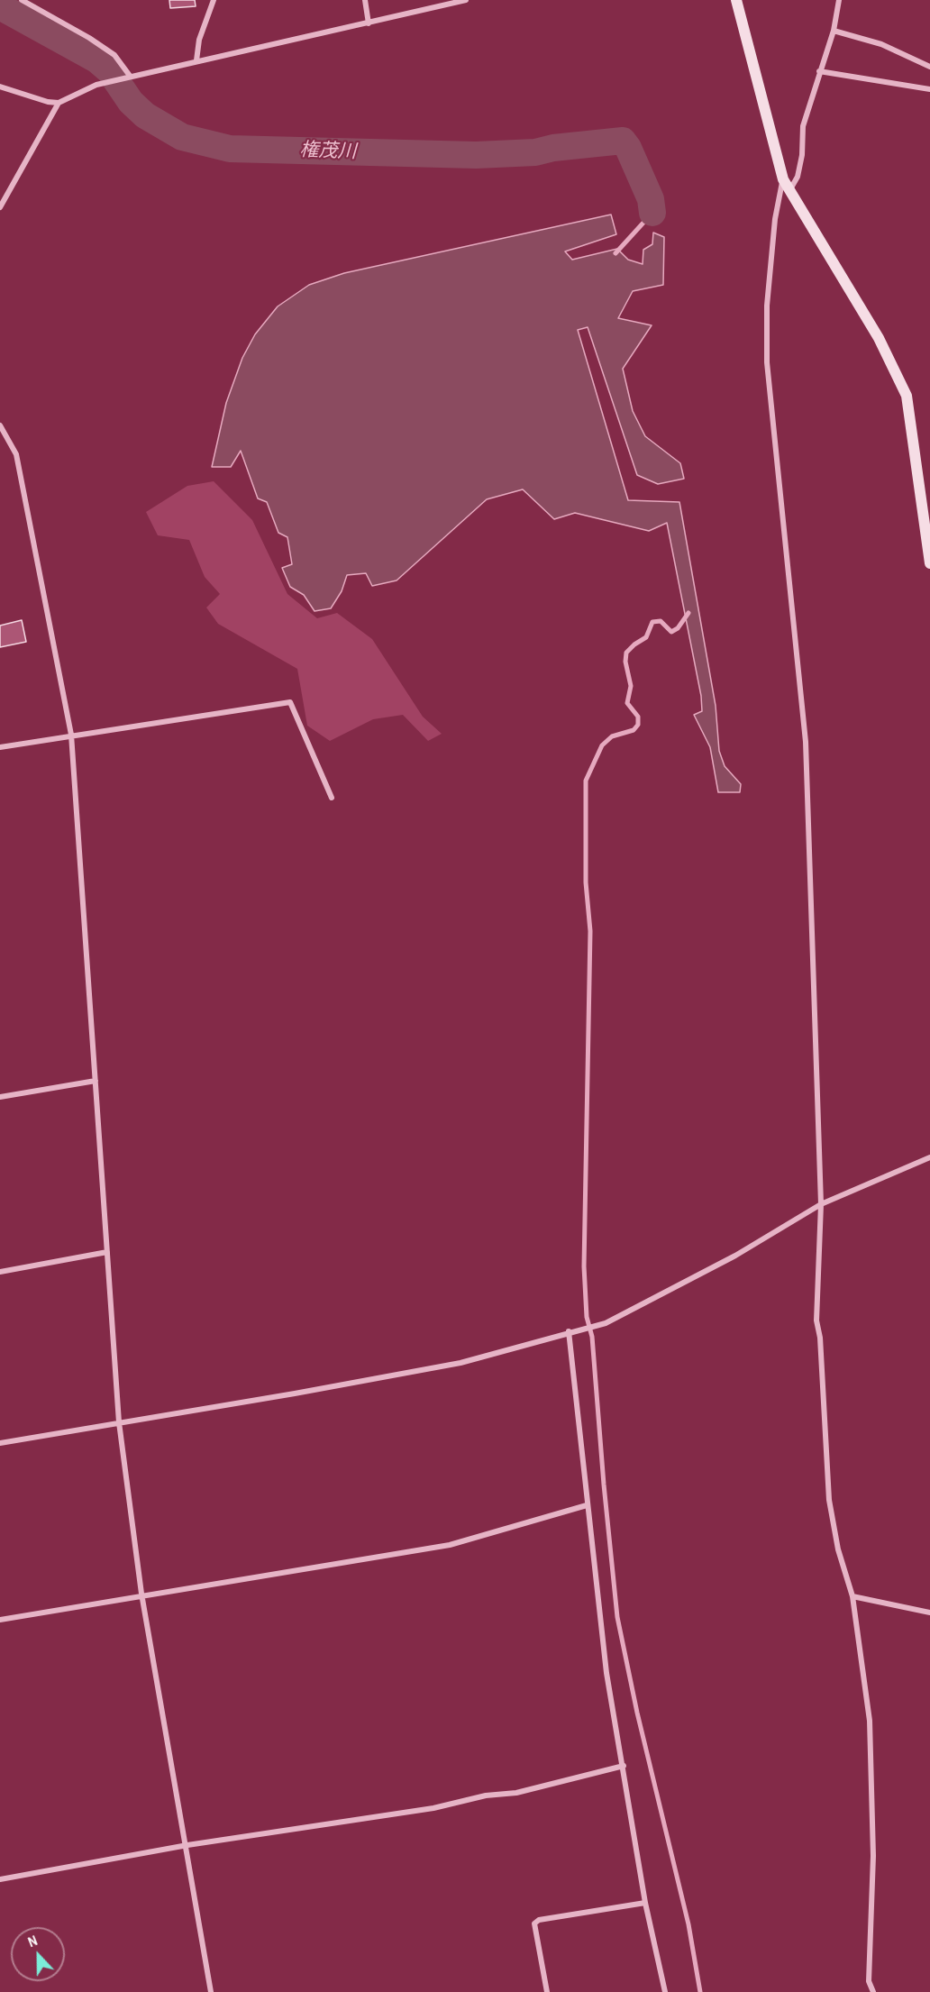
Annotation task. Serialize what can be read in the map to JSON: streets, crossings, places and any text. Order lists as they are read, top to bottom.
{
  "water": ["権茂川"],
  "north": "top"
}
